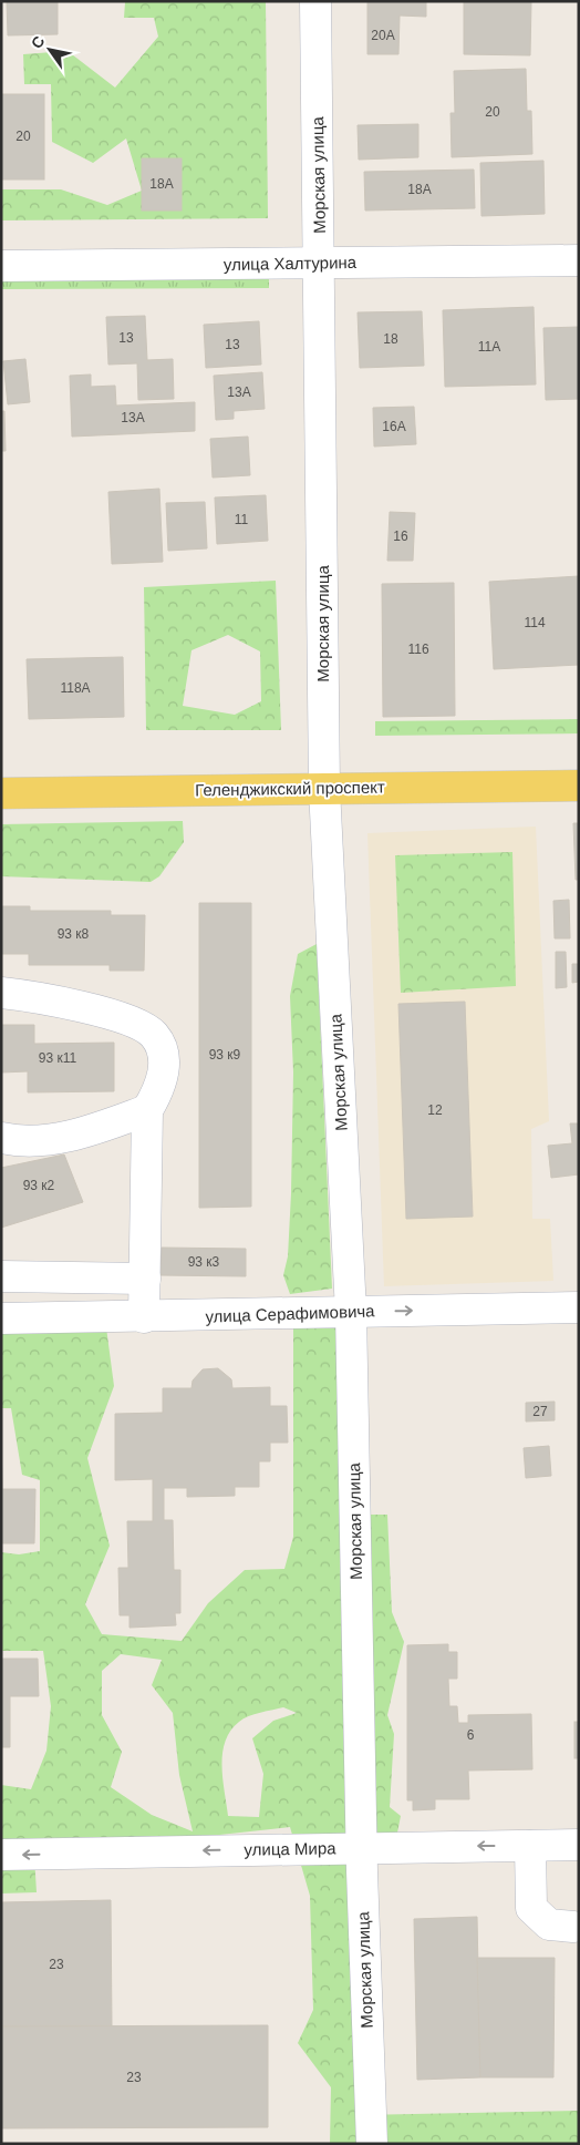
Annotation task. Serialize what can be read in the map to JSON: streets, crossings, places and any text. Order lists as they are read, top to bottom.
{
  "streets": {
    "main road": ["Геленджикский проспект"],
    "street": [
      "Морская улица",
      "улица Халтурина",
      "улица Серафимовича",
      "улица Мира"
    ]
  },
  "crossings": [
    ["Морская улица", "улица Халтурина"],
    ["Морская улица", "Геленджикский проспект"],
    ["Морская улица", "улица Серафимовича"],
    ["Морская улица", "улица Мира"]
  ],
  "one_way": ["улица Серафимовича", "улица Мира"],
  "house_numbers": [
    "20А",
    "20",
    "20",
    "18А",
    "18А",
    "13",
    "18",
    "13",
    "11А",
    "13А",
    "13А",
    "16А",
    "11",
    "16",
    "114",
    "116",
    "118А",
    "93 к8",
    "93 к9",
    "93 к11",
    "12",
    "93 к2",
    "93 к3",
    "27",
    "6",
    "23",
    "23"
  ],
  "north": "top left"
}
